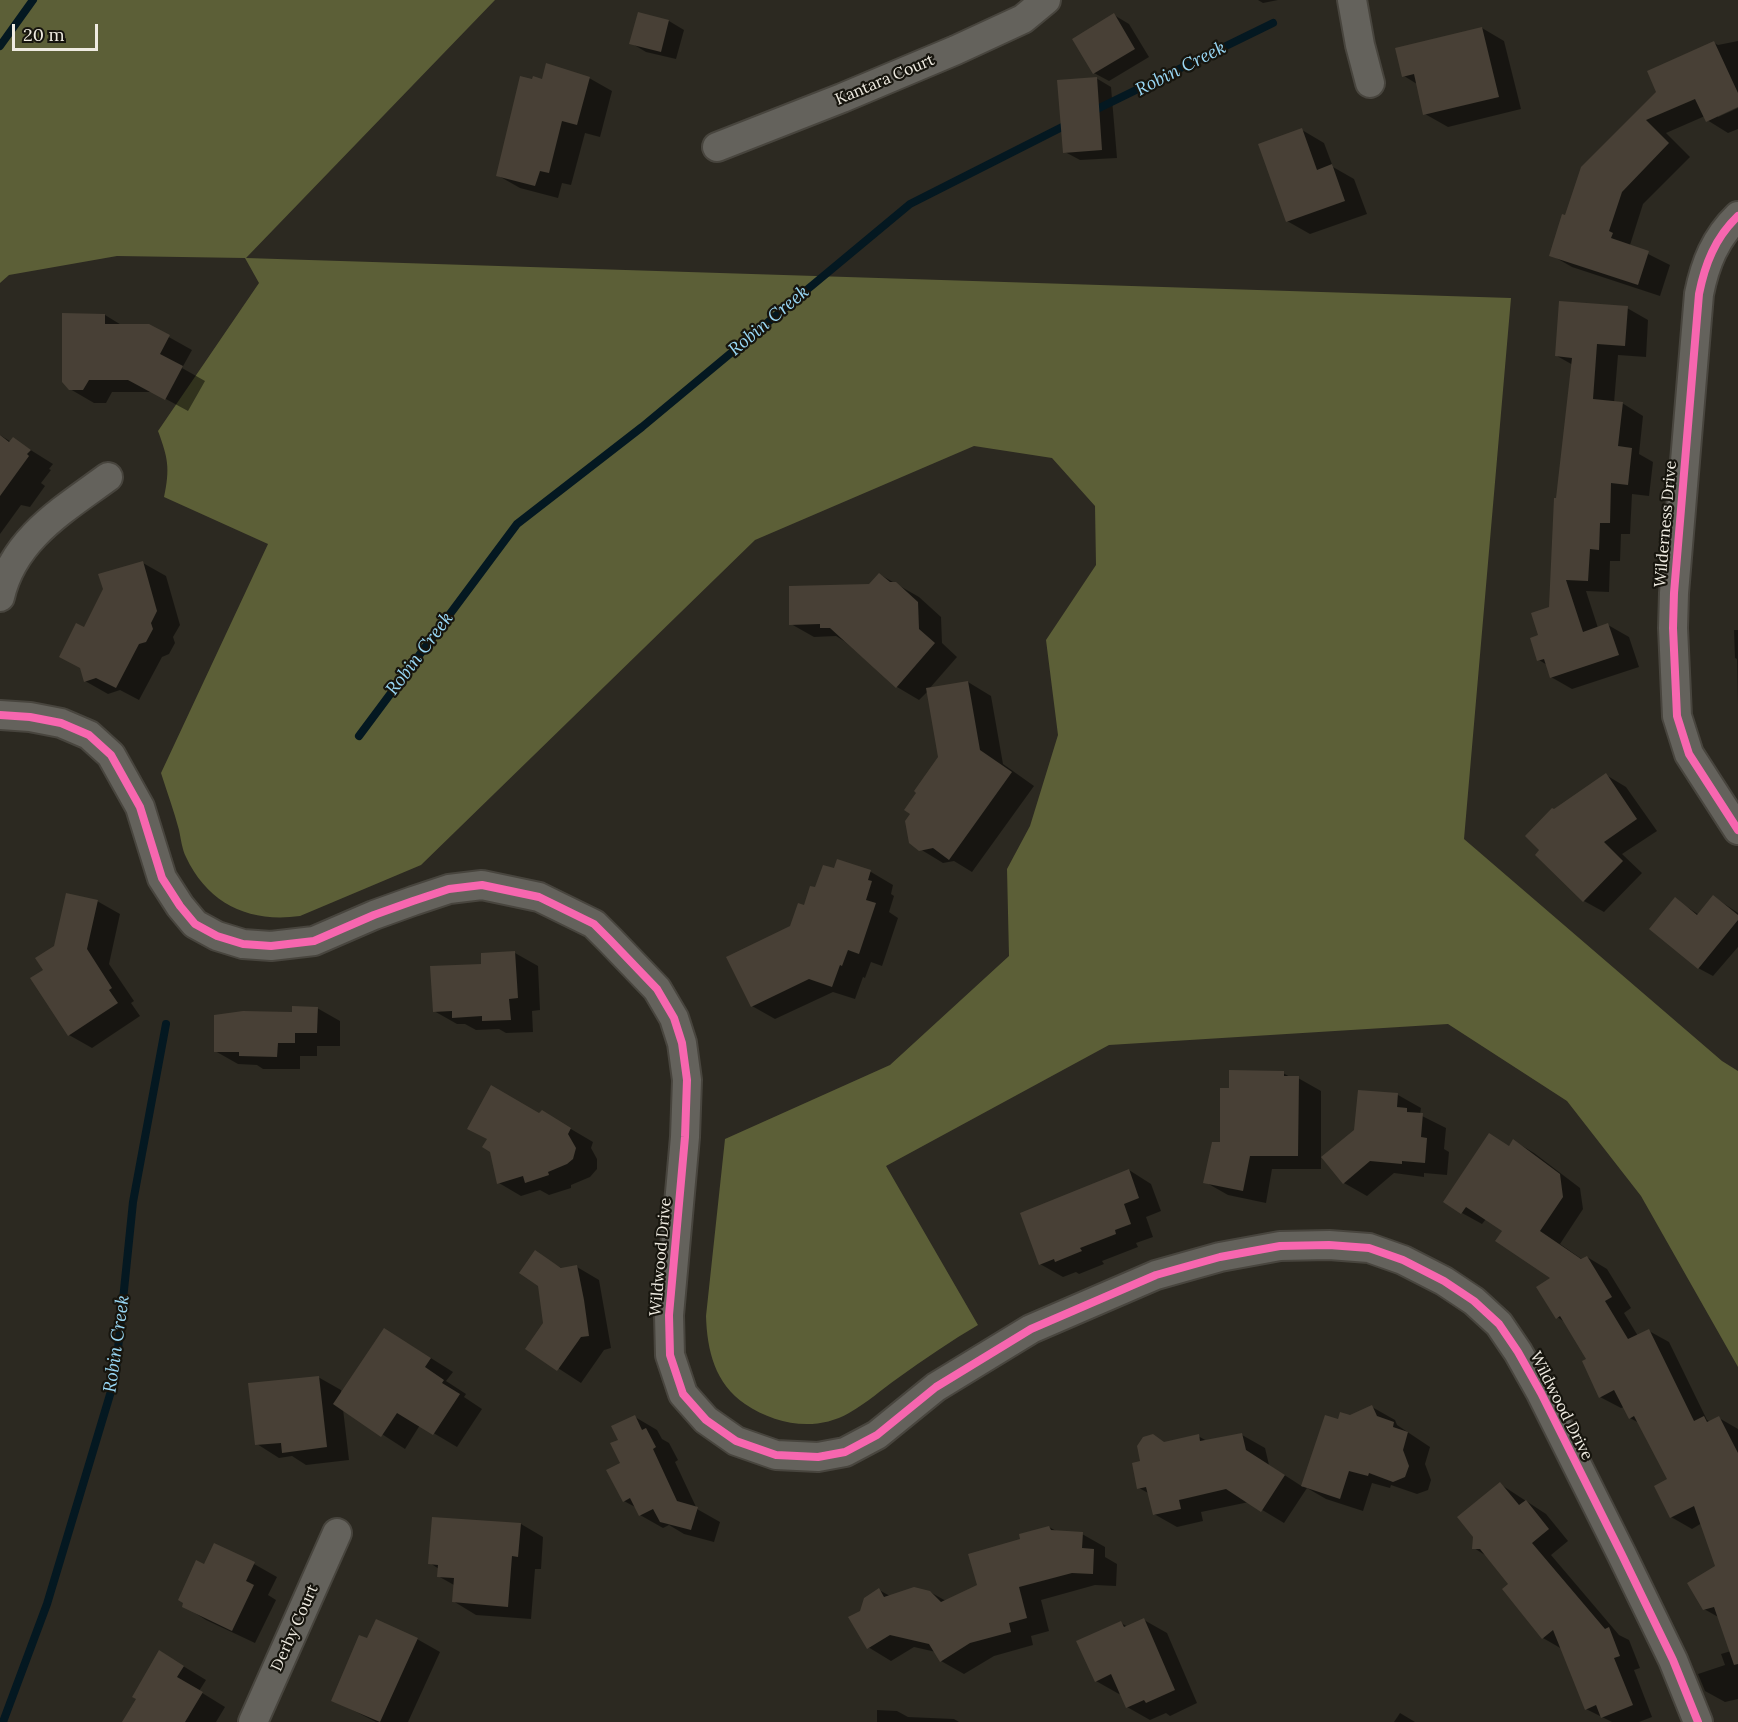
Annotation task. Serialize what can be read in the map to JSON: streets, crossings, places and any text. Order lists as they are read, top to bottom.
{
  "streets": {
    "street": [
      "Kantara Court",
      "Wilderness Drive",
      "Wildwood Drive",
      "Derby Court"
    ]
  },
  "water": ["Robin Creek"],
  "scale_bar": "20 m"
}
